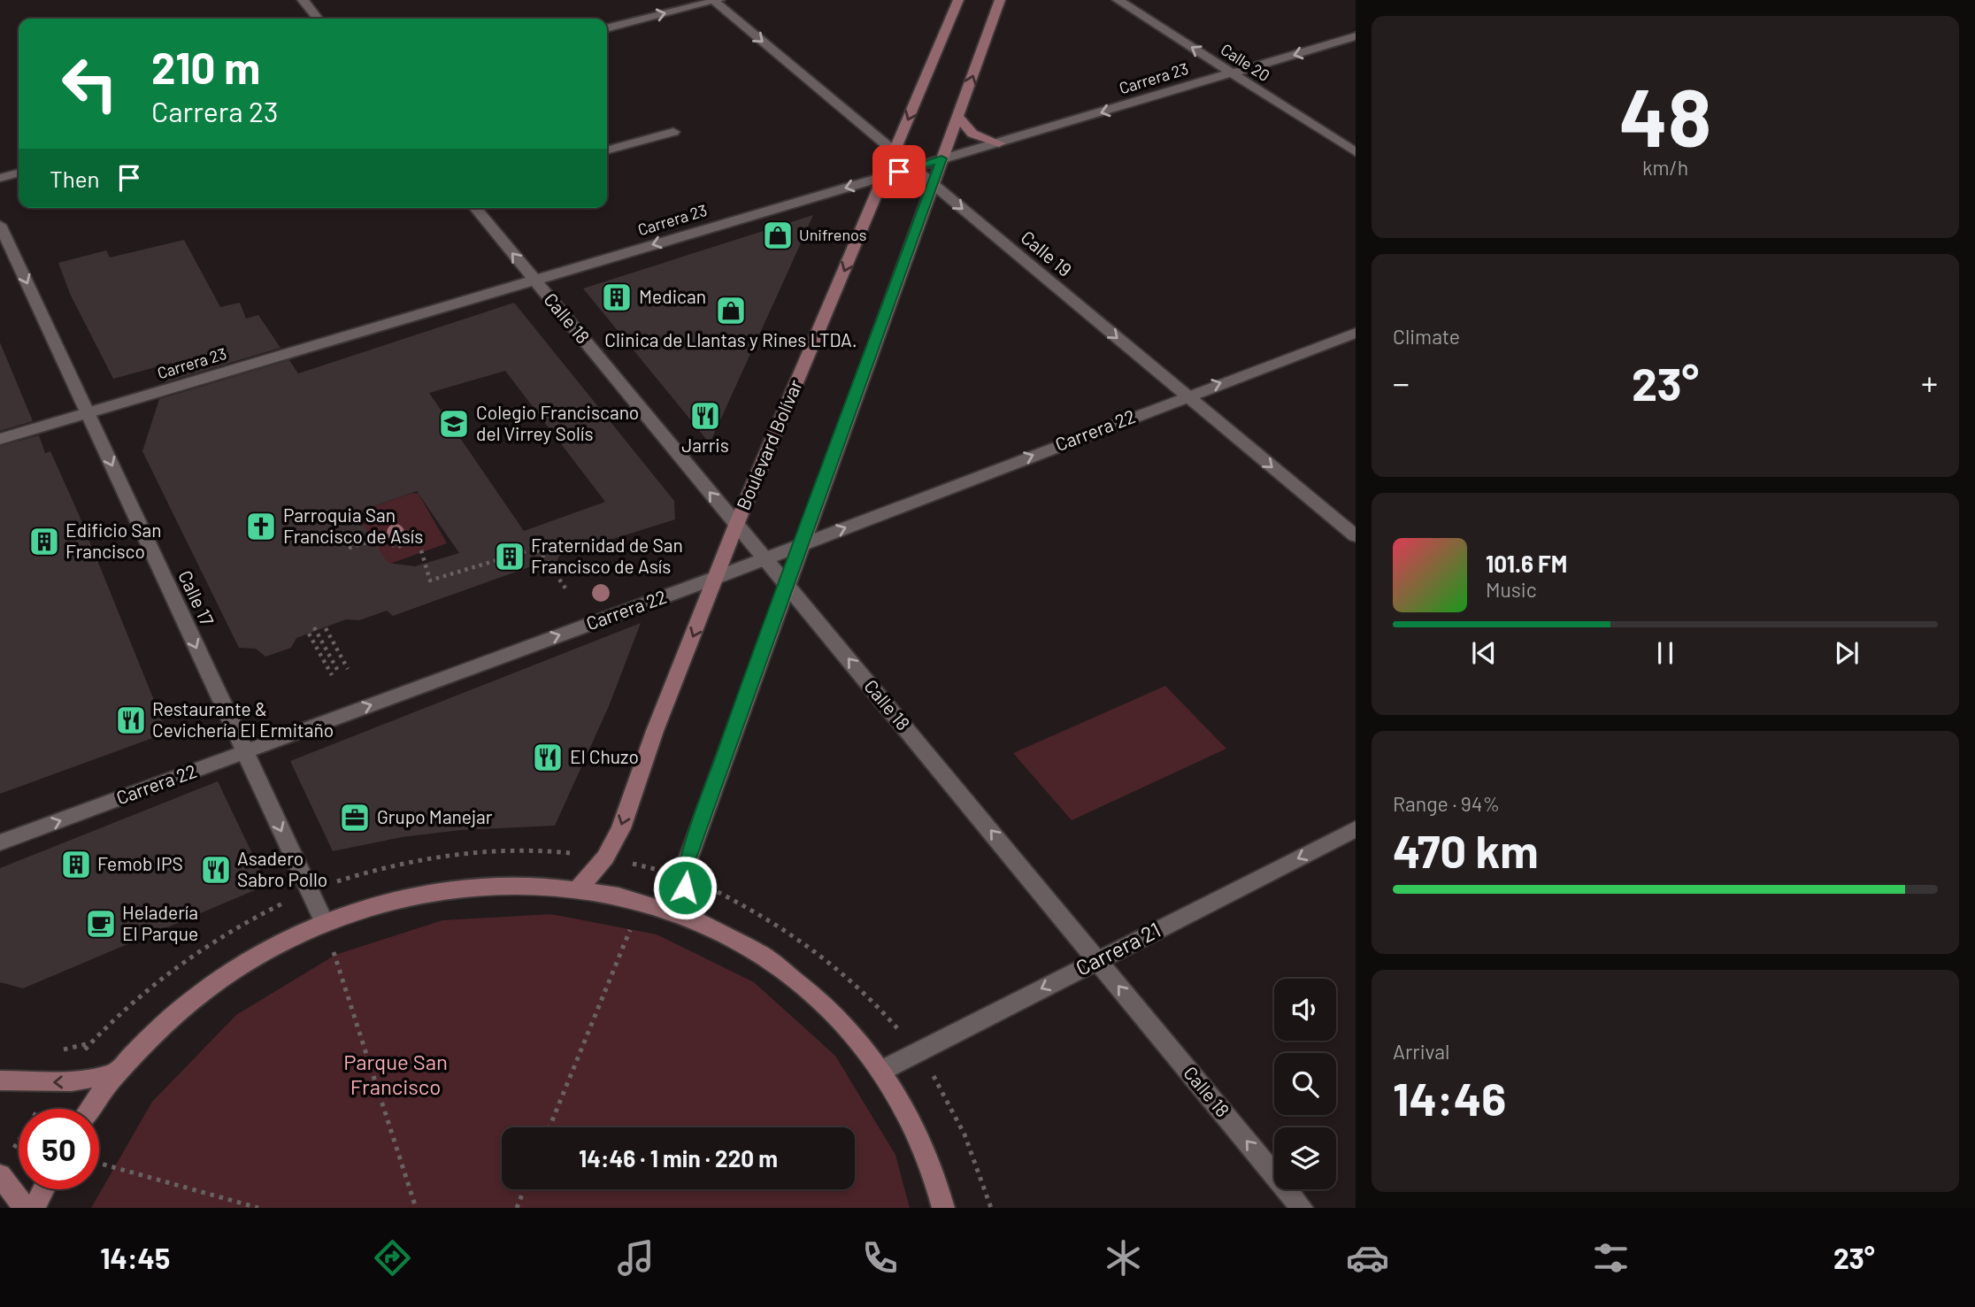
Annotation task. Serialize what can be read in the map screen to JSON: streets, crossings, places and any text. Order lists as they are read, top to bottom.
{
  "streets": {
    "main road": ["Boulevard Bolívar"],
    "street": [
      "Calle 20",
      "Carrera 23",
      "Calle 19",
      "Calle 18",
      "Carrera 22",
      "Calle 17",
      "Carrera 21"
    ]
  },
  "crossings": [
    ["Calle 20", "Carrera 23"],
    ["Carrera 23", "Calle 19"],
    ["Carrera 23", "Calle 18"],
    ["Carrera 23", "Boulevard Bolívar"],
    ["Carrera 23", "Calle 17"],
    ["Calle 19", "Carrera 22"],
    ["Calle 19", "Boulevard Bolívar"],
    ["Calle 18", "Carrera 22"],
    ["Calle 18", "Boulevard Bolívar"],
    ["Calle 18", "Carrera 21"],
    ["Carrera 22", "Boulevard Bolívar"],
    ["Carrera 22", "Calle 17"]
  ],
  "one_way": [
    "Calle 20",
    "Carrera 23",
    "Calle 19",
    "Calle 18",
    "Carrera 22",
    "Calle 17",
    "Carrera 21"
  ],
  "parks": ["Parque San Francisco"],
  "places": {
    "shop": ["Unifrenos", "Clinica de Llantas y Rines LTDA."],
    "building": [
      "Medican",
      "Edificio San Francisco",
      "Fraternidad de San Francisco de Asís",
      "Femob IPS"
    ],
    "restaurant": [
      "Jarris",
      "Restaurante & Cevichería El Ermitaño",
      "El Chuzo",
      "Asadero Sabro Pollo"
    ],
    "school or university": ["Colegio Franciscano del Virrey Solís"],
    "church": ["Parroquia San Francisco de Asís"],
    "office": ["Grupo Manejar"],
    "cafe": ["Heladería El Parque"]
  },
  "page": {
    "tile": [
      ["48", "km/h"],
      "Climate",
      ["Range · 94%", "470 km"],
      ["Arrival", "14:46"]
    ],
    "turn": ["210 m", "Carrera 23"],
    "then": "Then",
    "heat": ["−", "23°", "+"],
    "song": ["101.6 FM", "Music"],
    "limit": "50",
    "trip": "14:46 · 1 min · 220 m",
    "tabs": ["14:45", "23°"]
  }
}
